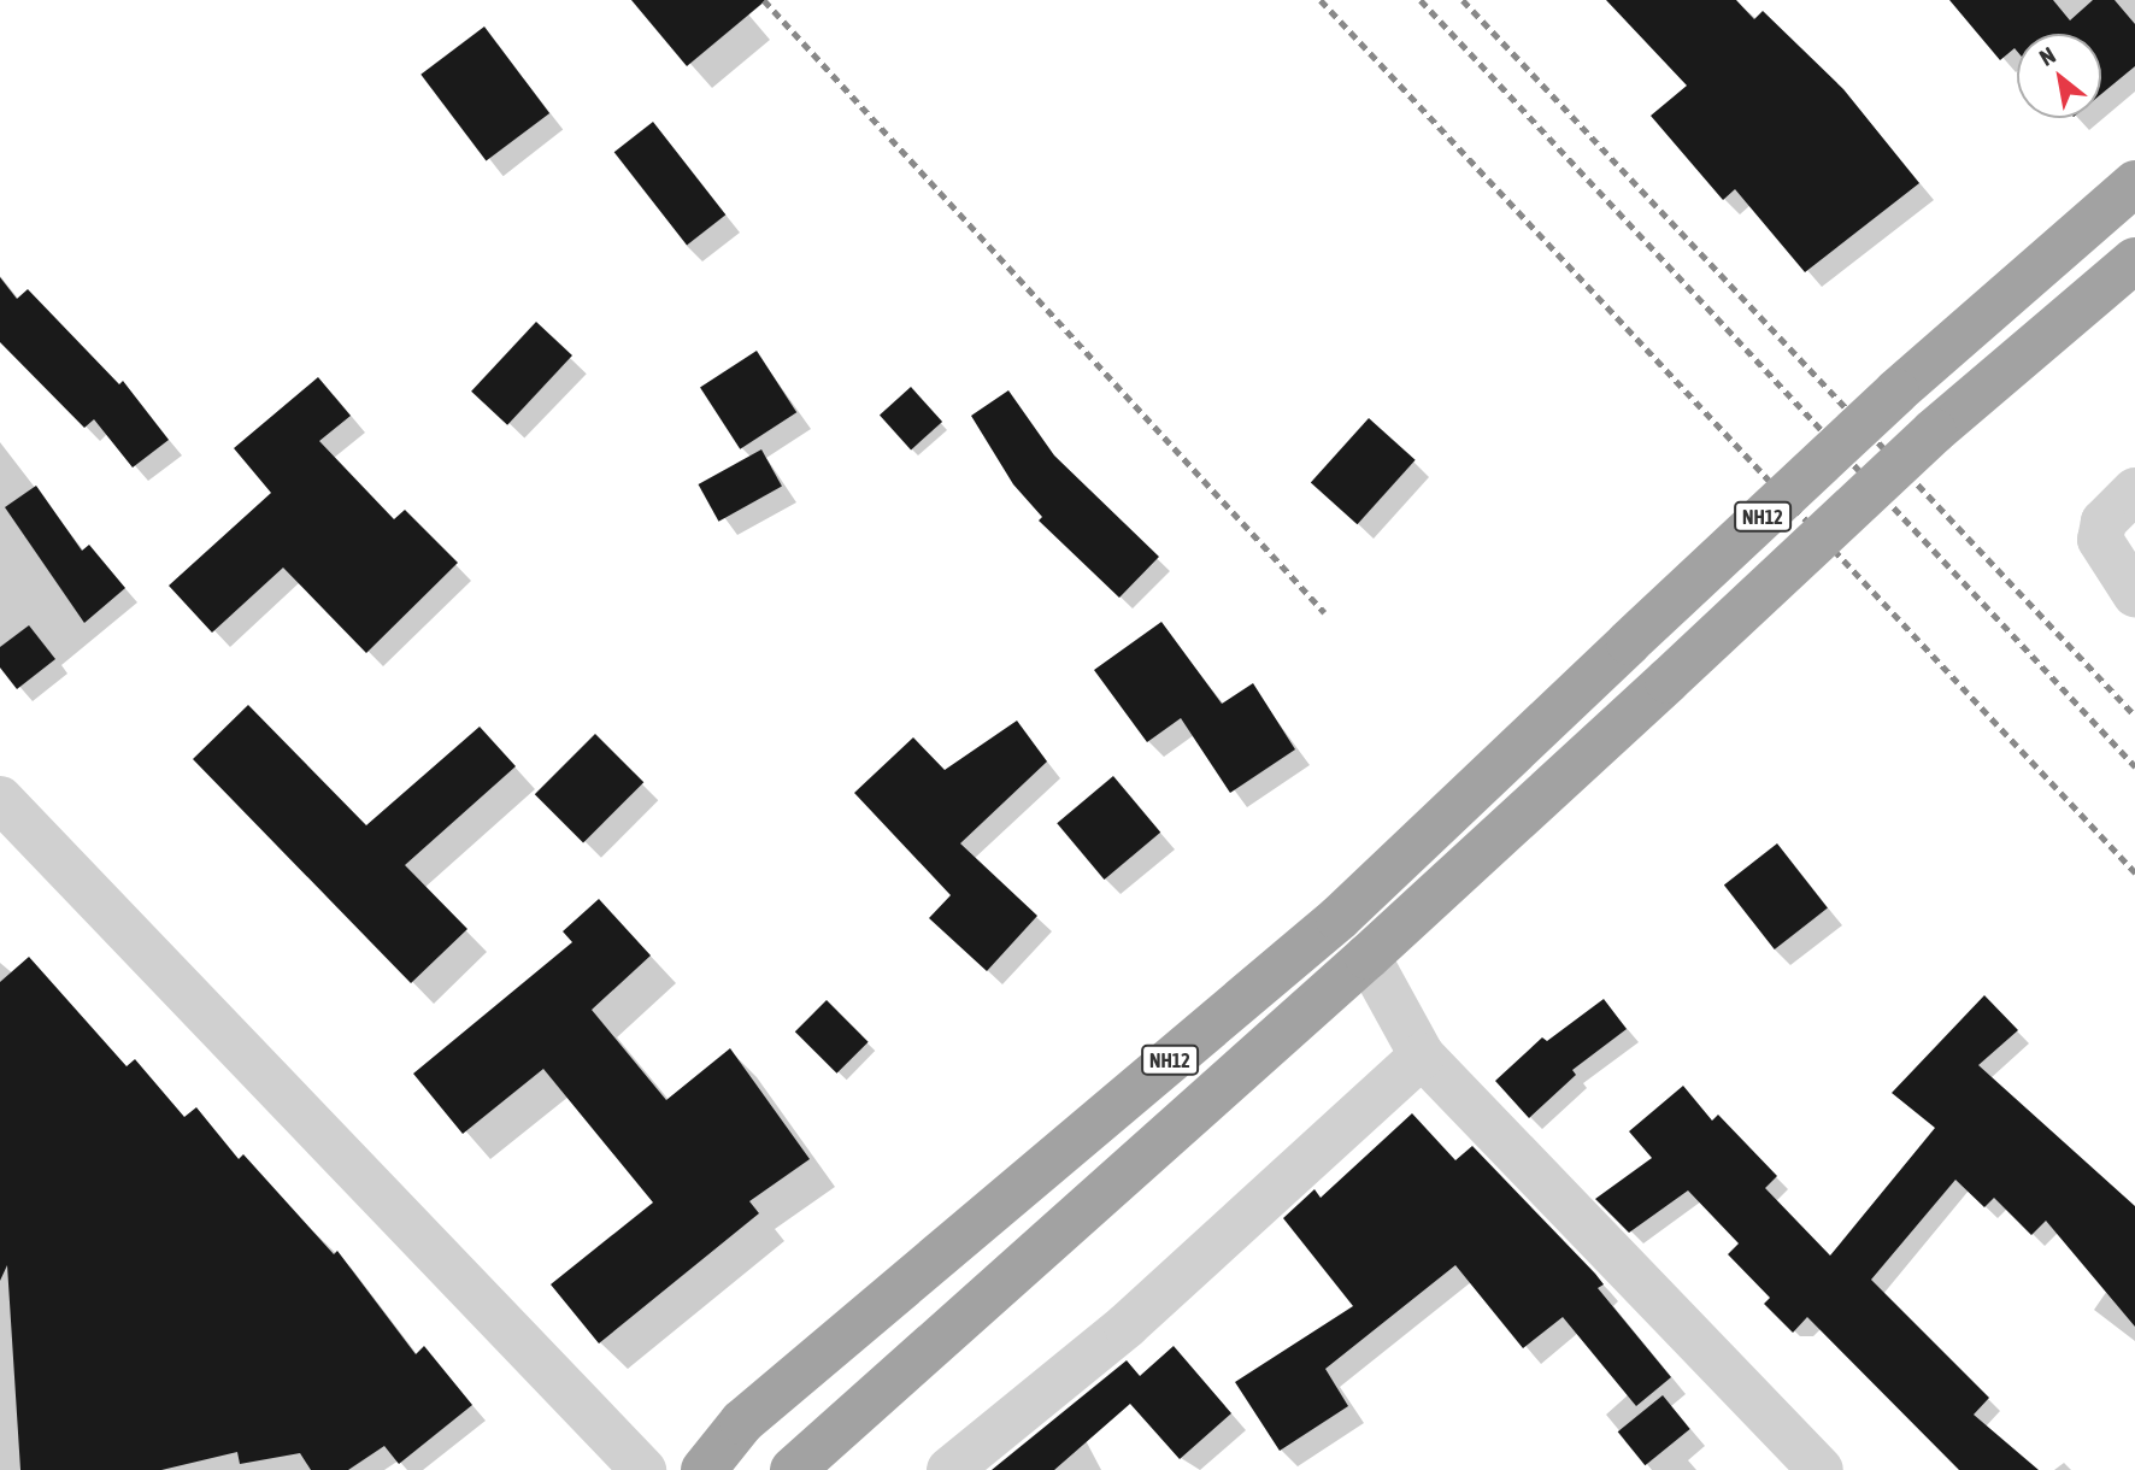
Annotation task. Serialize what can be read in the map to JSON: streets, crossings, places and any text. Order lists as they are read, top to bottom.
{
  "streets": {
    "highway": ["NH12"]
  },
  "north": "top left"
}
